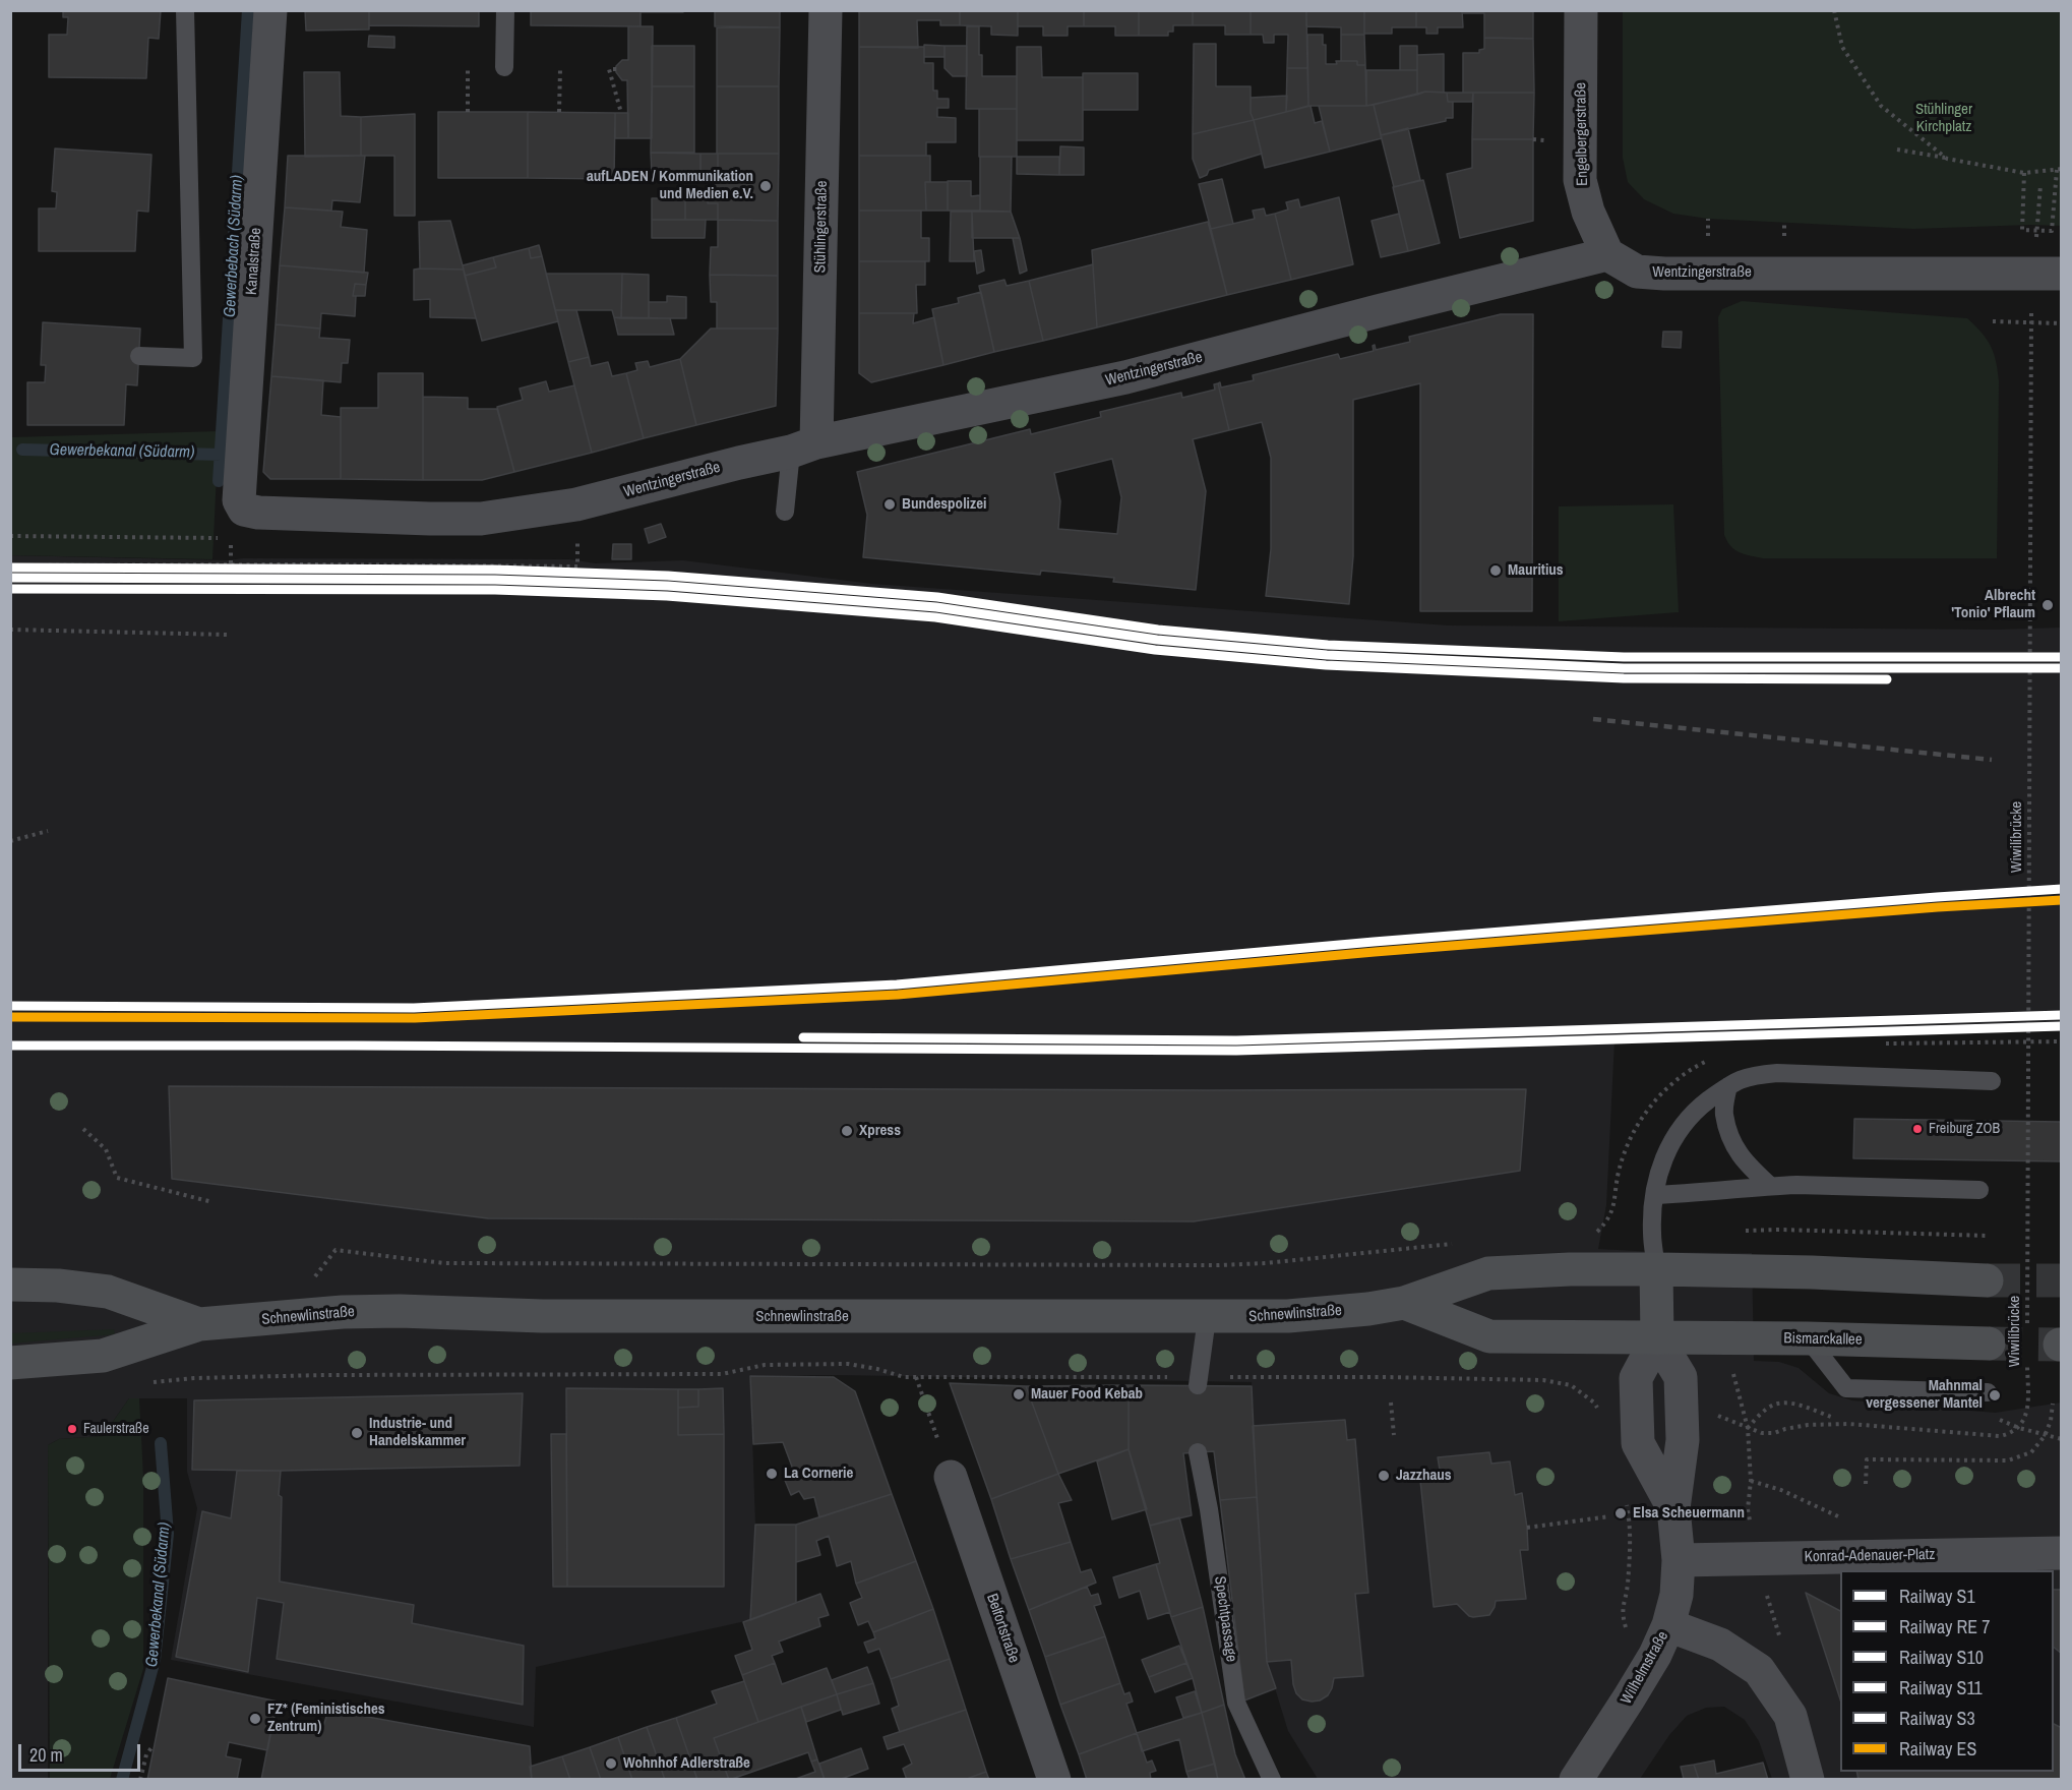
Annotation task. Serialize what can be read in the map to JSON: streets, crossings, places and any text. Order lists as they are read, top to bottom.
{
  "streets": {
    "main road": ["Schnewlinstraße", "Bismarckallee"],
    "street": [
      "Engelbergerstraße",
      "Stühlingerstraße",
      "Kanalstraße",
      "Wentzingerstraße",
      "Konrad-Adenauer-Platz",
      "Belfortstraße",
      "Wilhelmstraße"
    ],
    "lane": ["Spechtpassage"],
    "path": ["Wiwilíbrücke"]
  },
  "crossings": [
    ["Engelbergerstraße", "Wentzingerstraße"],
    ["Stühlingerstraße", "Wentzingerstraße"],
    ["Kanalstraße", "Wentzingerstraße"],
    ["Bismarckallee", "Wilhelmstraße"],
    ["Konrad-Adenauer-Platz", "Wilhelmstraße"]
  ],
  "water": ["Gewerbebach (Südarm)", "Gewerbekanal (Südarm)"],
  "parks": ["Stühlinger Kirchplatz"],
  "places": [
    "aufLADEN / Kommunikation und Medien e.V.",
    "Bundespolizei",
    "Mauritius",
    "Albrecht 'Tonio' Pflaum",
    "Freiburg ZOB",
    "Xpress",
    "Mauer Food Kebab",
    "Mahnmal vergessener Mantel",
    "Faulerstraße",
    "Industrie- und Handelskammer",
    "La Cornerie",
    "Jazzhaus",
    "Elsa Scheuermann",
    "FZ* (Feministisches Zentrum)",
    "Wohnhof Adlerstraße"
  ],
  "lines": [
    "rail line S11",
    "rail line S1",
    "rail line S10",
    "rail line ES",
    "rail line S3"
  ],
  "legend": [
    "Railway S1",
    "Railway RE 7",
    "Railway S10",
    "Railway S11",
    "Railway S3",
    "Railway ES"
  ],
  "scale_bar": "20 m"
}
